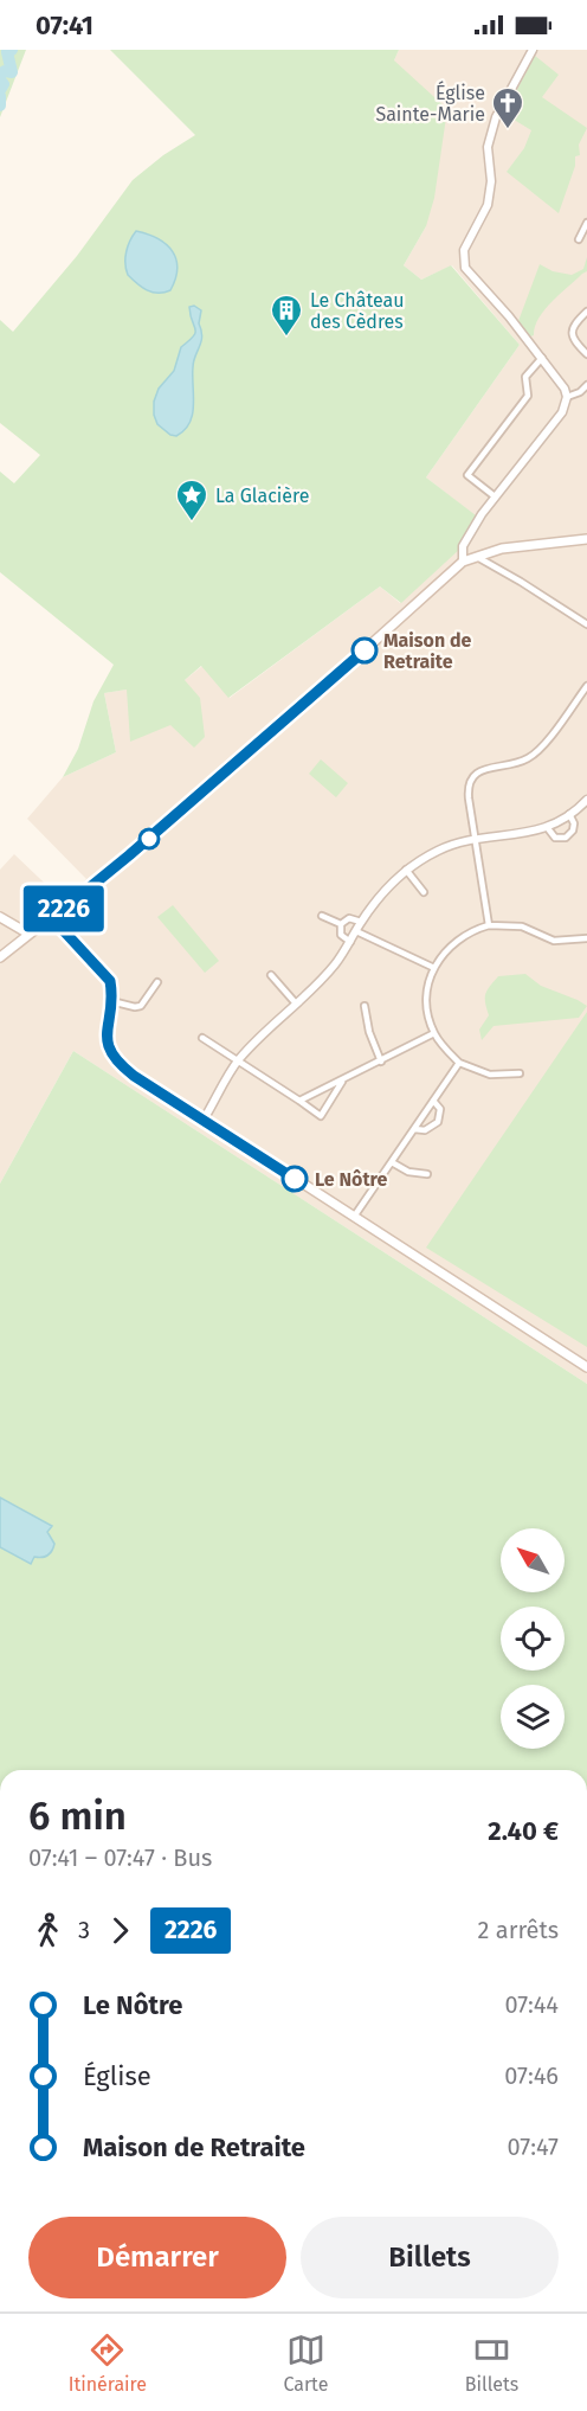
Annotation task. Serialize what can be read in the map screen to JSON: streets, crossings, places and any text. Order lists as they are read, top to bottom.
{
  "places": {
    "church": ["Église Sainte-Marie"],
    "building": ["Le Château des Cèdres"],
    "place": ["La Glacière"],
    "other": ["Maison de Retraite", "Le Nôtre"]
  },
  "lines": ["bus line 2226"],
  "north": "top left",
  "page": {
    "status": "07:41",
    "on_map": "2226",
    "heading": ["6 min", "07:41 – 07:47 · Bus", "2.40 €"],
    "legs": ["3", "2226", "2 arrêts"],
    "list": [
      {
        "name": "Le Nôtre",
        "value": "07:44"
      },
      {
        "name": "Église",
        "value": "07:46"
      },
      {
        "name": "Maison de Retraite",
        "value": "07:47"
      }
    ],
    "buttons": ["Démarrer", "Billets"],
    "tabs": ["Itinéraire", "Carte", "Billets"]
  }
}
